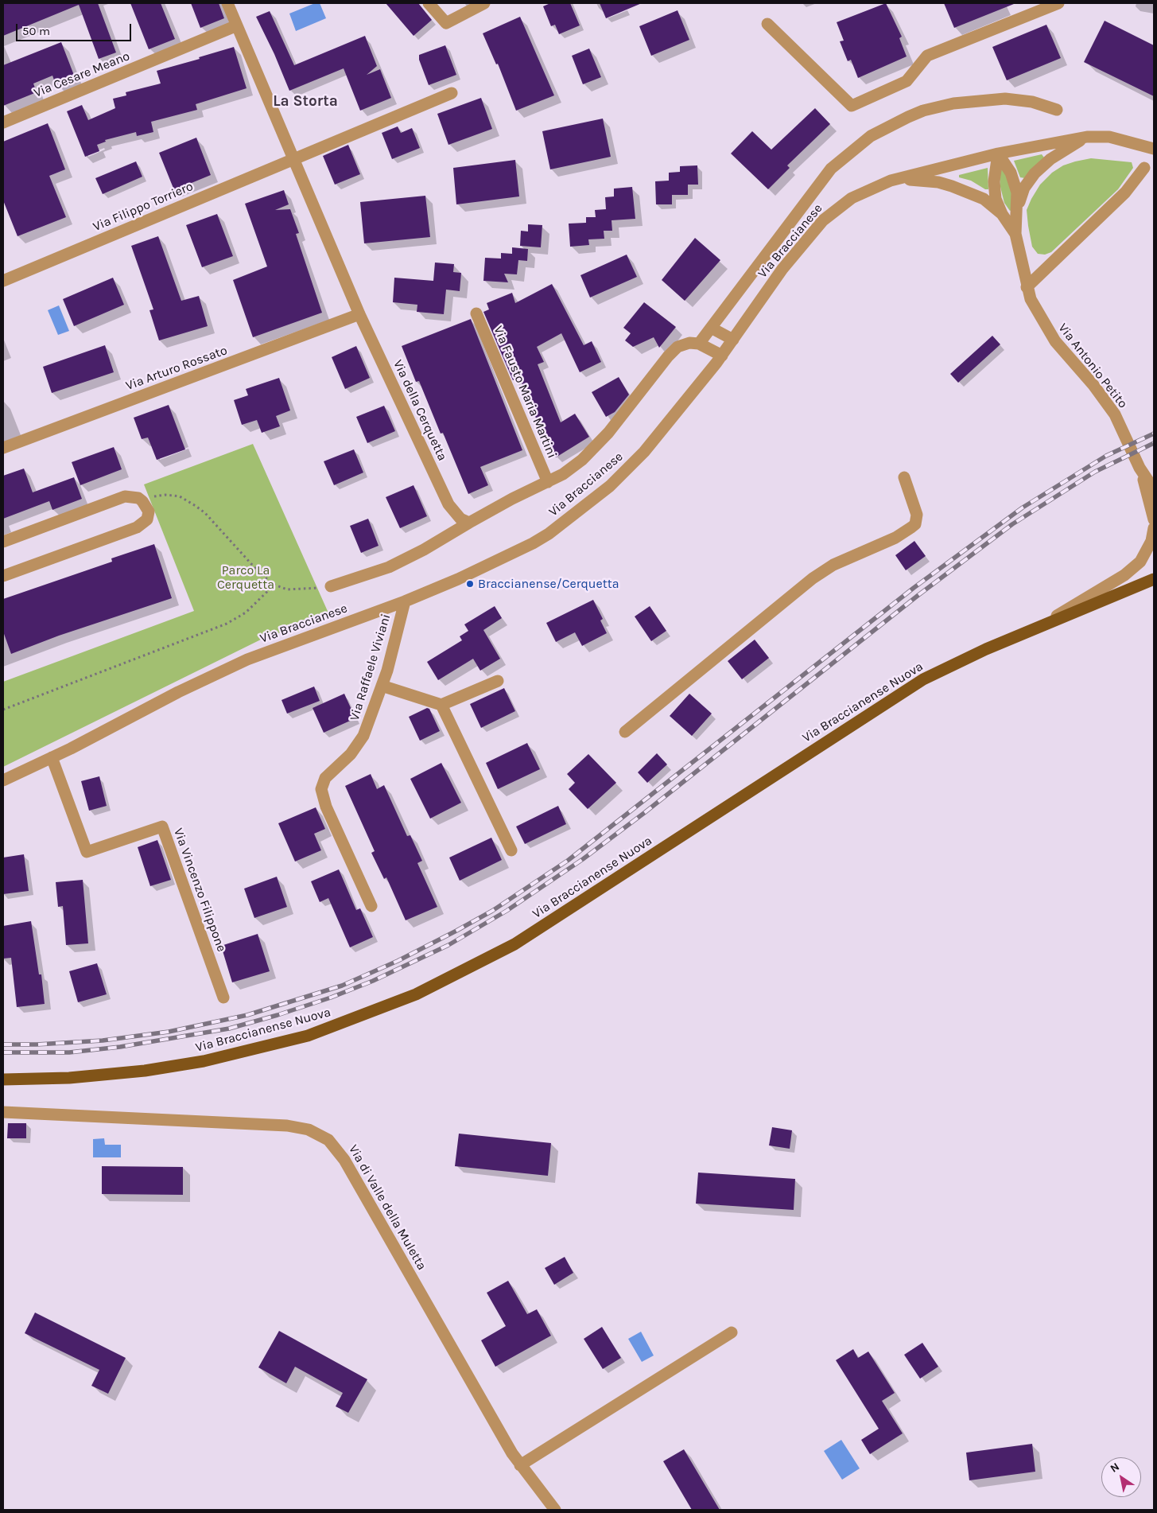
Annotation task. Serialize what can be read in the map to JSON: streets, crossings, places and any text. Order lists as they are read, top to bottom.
{
  "streets": {
    "main road": ["Via Braccianense Nuova"],
    "street": [
      "Via Cesare Meano",
      "Via Filippo Torriero",
      "Via Braccianese",
      "Via Antonio Petito",
      "Via Arturo Rossato",
      "Via Fausto Maria Martini",
      "Via della Cerquetta",
      "Via Raffaele Viviani",
      "Via Vincenzo Filippone",
      "Via di Valle della Muletta"
    ]
  },
  "crossings": [
    ["Via Cesare Meano", "Via della Cerquetta"],
    ["Via Filippo Torriero", "Via della Cerquetta"],
    ["Via Braccianese", "Via Antonio Petito"],
    ["Via Braccianese", "Via Raffaele Viviani"],
    ["Via Braccianese", "Via Vincenzo Filippone"],
    ["Via Arturo Rossato", "Via della Cerquetta"]
  ],
  "districts": ["La Storta"],
  "parks": ["Parco La Cerquetta"],
  "places": ["Braccianense/Cerquetta"],
  "scale_bar": "50 m",
  "north": "top left"
}
